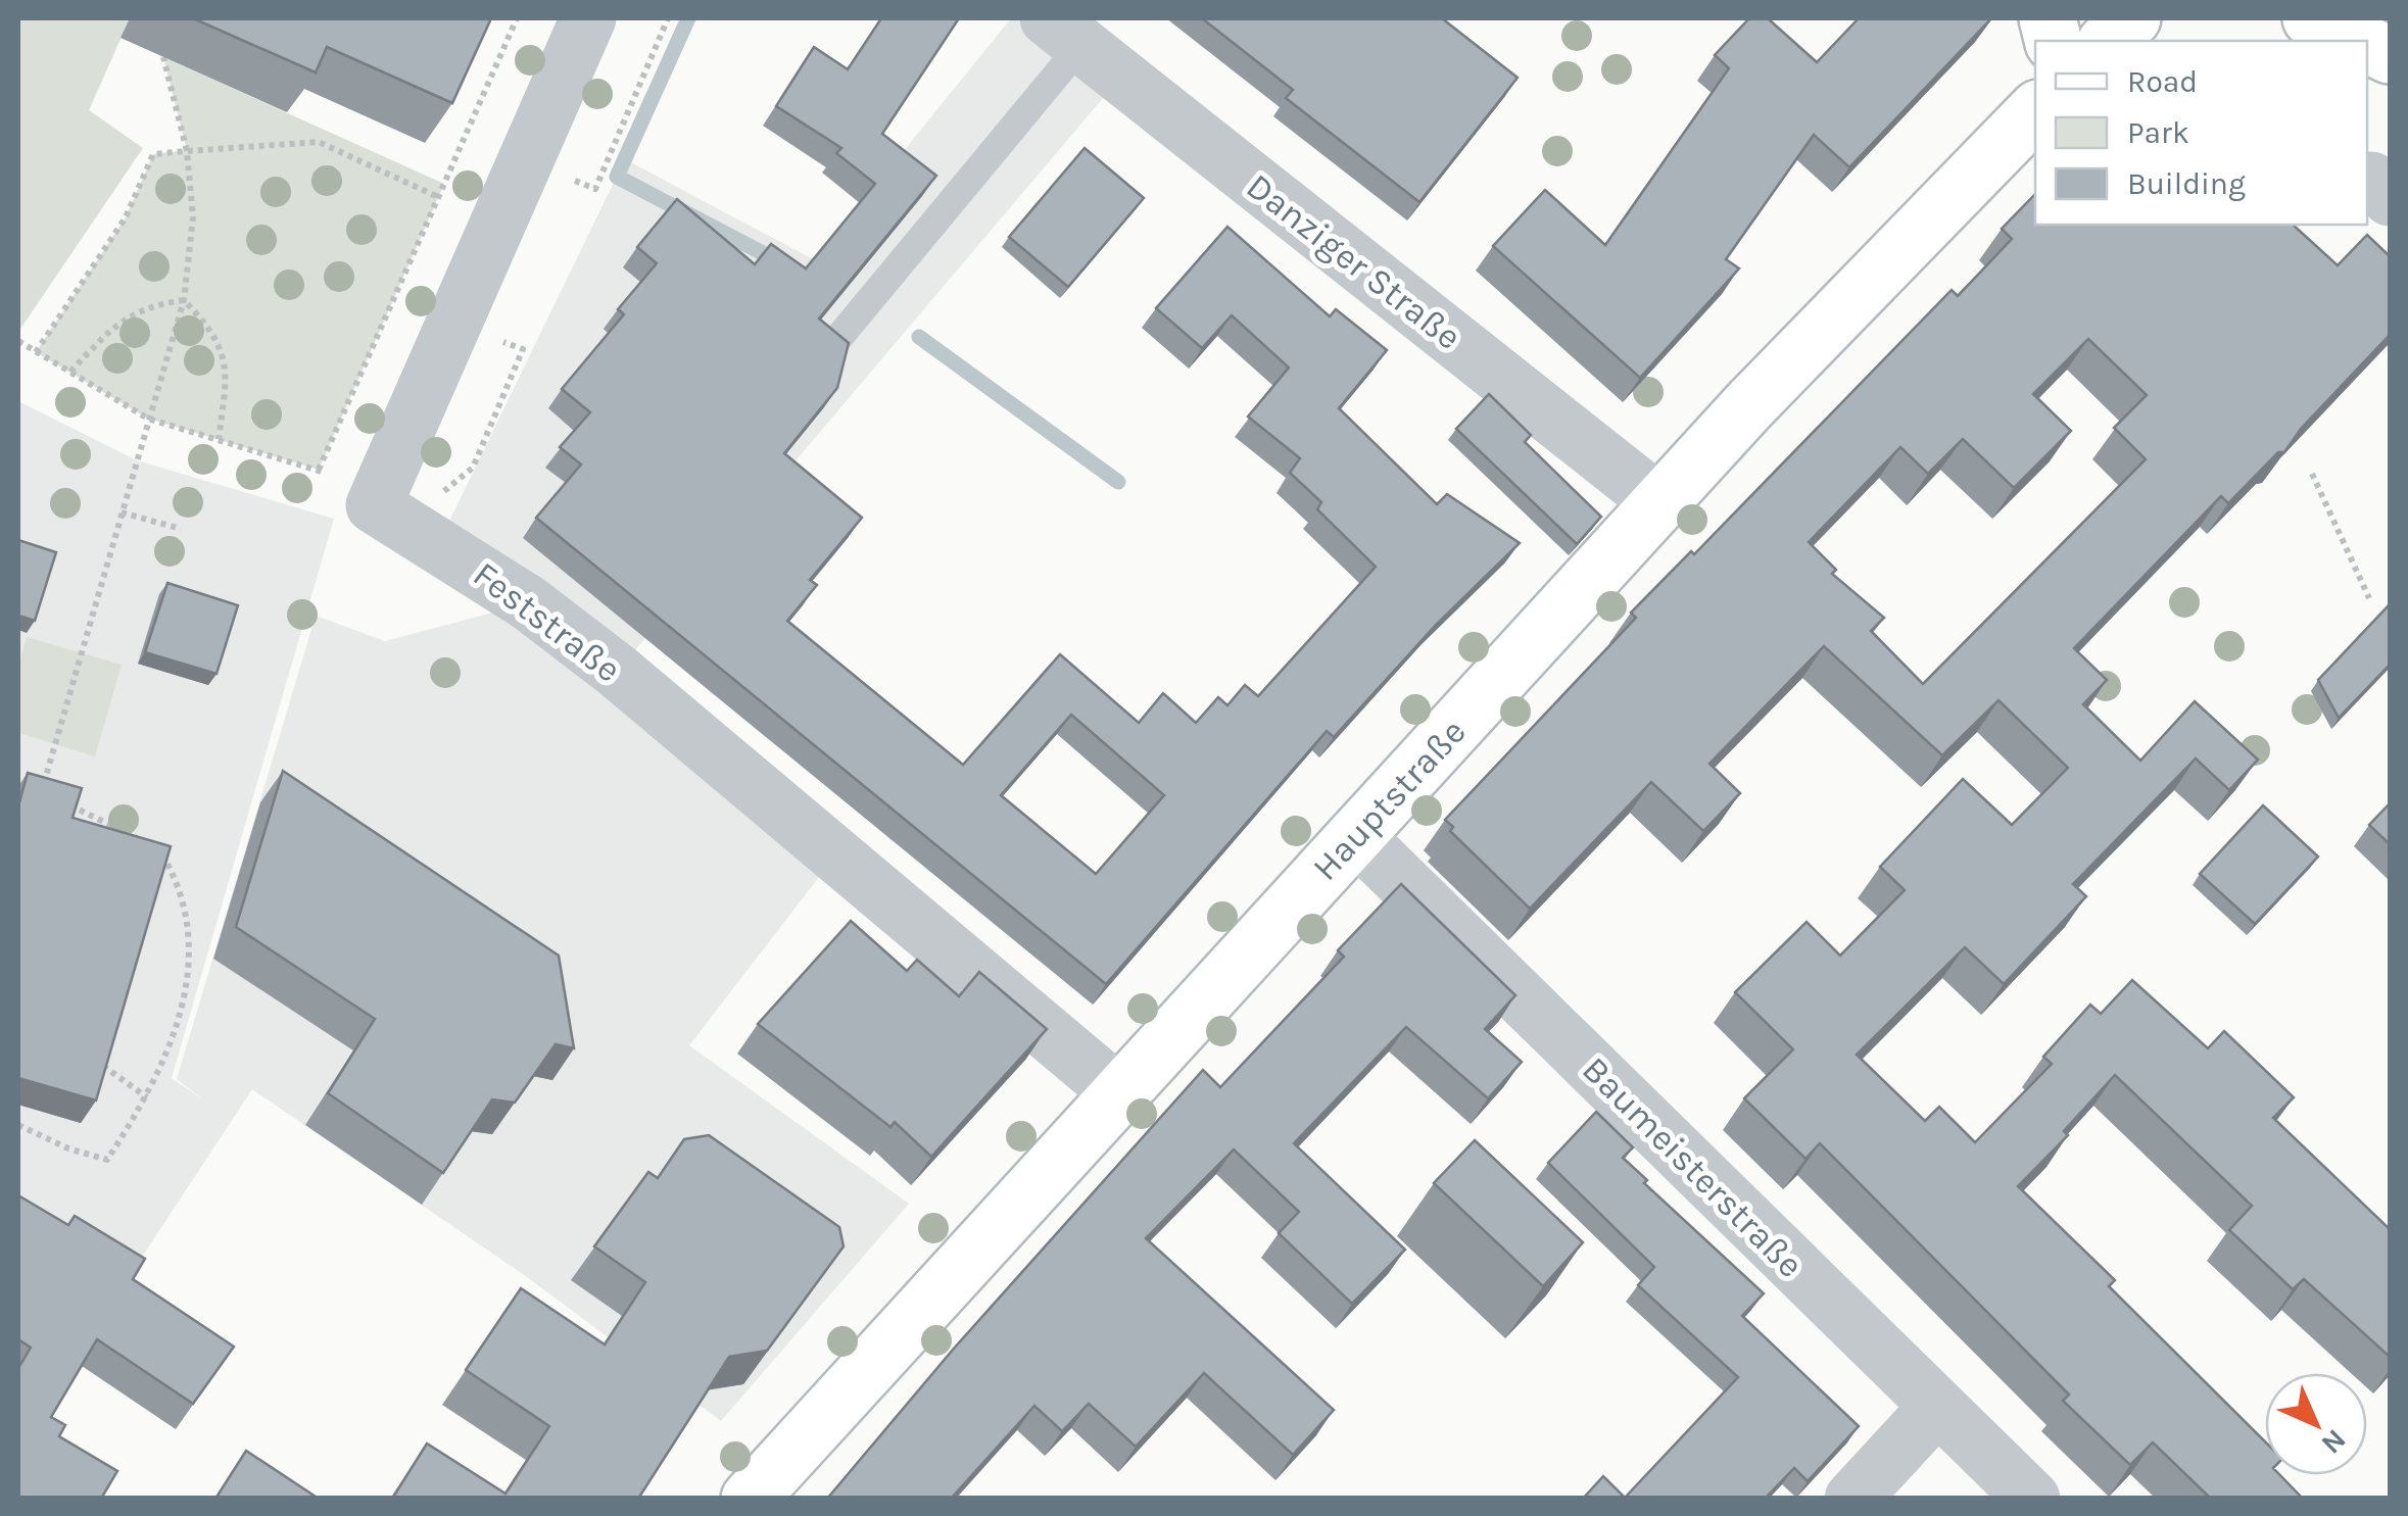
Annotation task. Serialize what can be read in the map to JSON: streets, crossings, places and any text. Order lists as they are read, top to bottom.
{
  "streets": {
    "main road": ["Hauptstraße"],
    "street": ["Danziger Straße", "Feststraße", "Baumeisterstraße"]
  },
  "crossings": [
    ["Danziger Straße", "Hauptstraße"],
    ["Feststraße", "Hauptstraße"],
    ["Hauptstraße", "Baumeisterstraße"]
  ],
  "legend": ["Road", "Park", "Building"],
  "north": "bottom right"
}
